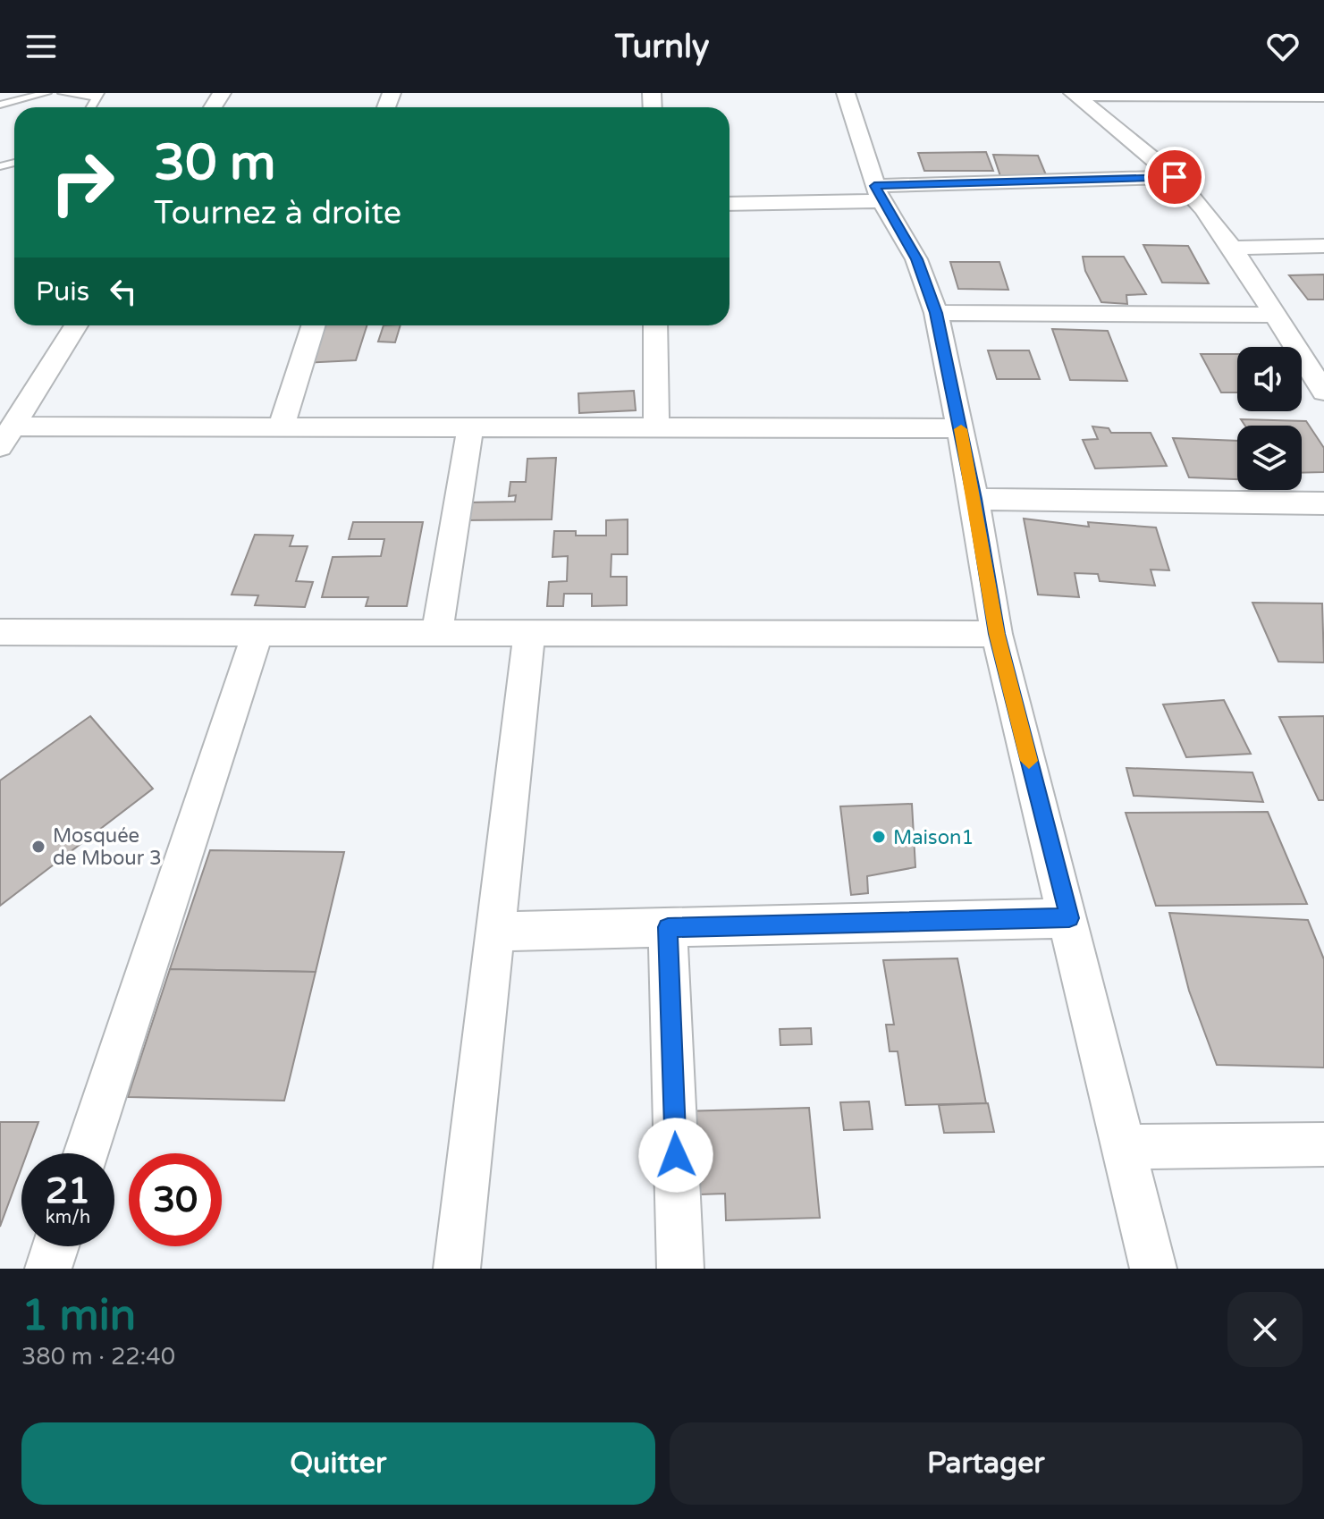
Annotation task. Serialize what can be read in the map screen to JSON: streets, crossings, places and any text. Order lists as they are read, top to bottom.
{
  "places": ["Maison1", "Mosquée de Mbour 3"],
  "page": {
    "header": "Turnly",
    "turn": ["30 m", "Tournez à droite"],
    "then": "Puis",
    "speed": "21 km/h",
    "limit": "30",
    "heading": ["1 min", "380 m · 22:40"],
    "buttons": ["Quitter", "Partager"]
  }
}
